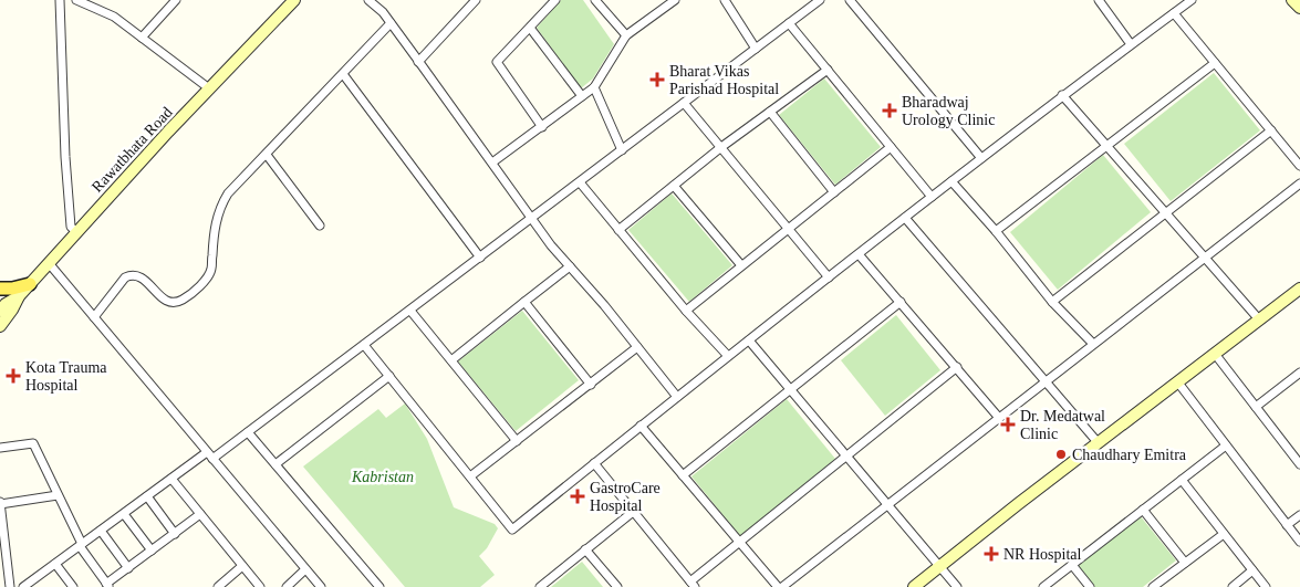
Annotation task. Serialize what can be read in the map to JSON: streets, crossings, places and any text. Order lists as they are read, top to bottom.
{
  "streets": {
    "street": ["Rawatbhata Road"]
  },
  "parks": ["Kabristan"],
  "places": {
    "health": [
      "Bharat Vikas Parishad Hospital",
      "Bharadwaj Urology Clinic",
      "Kota Trauma Hospital",
      "Dr. Medatwal Clinic",
      "GastroCare Hospital",
      "NR Hospital"
    ],
    "other": ["Chaudhary Emitra"]
  }
}
